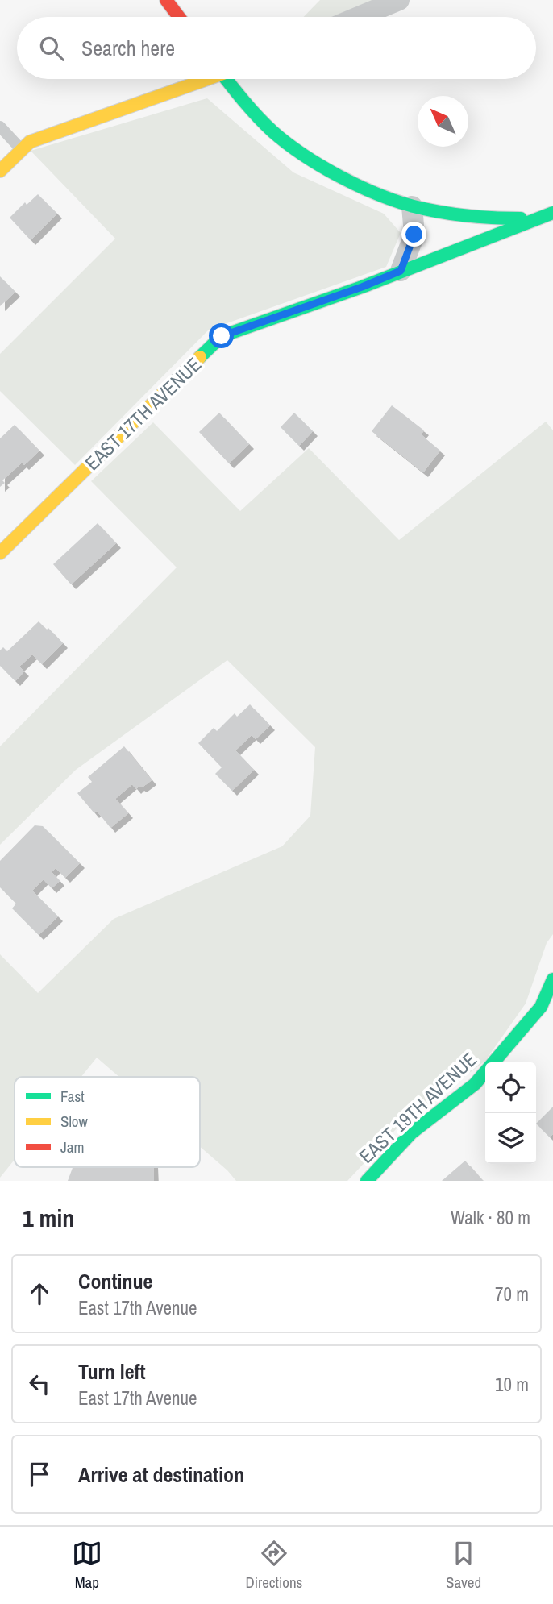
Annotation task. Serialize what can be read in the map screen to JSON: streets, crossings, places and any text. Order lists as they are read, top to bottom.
{
  "streets": {
    "street": ["EAST 17TH AVENUE", "EAST 19TH AVENUE"]
  },
  "legend": ["Fast", "Slow", "Jam"],
  "north": "top left",
  "page": {
    "search": "Search here",
    "heading": ["1 min", "Walk · 80 m"],
    "list": [
      ["Continue", "East 17th Avenue", "70 m"],
      ["Turn left", "East 17th Avenue", "10 m"],
      "Arrive at destination"
    ],
    "nav": ["Map", "Directions", "Saved"]
  }
}
